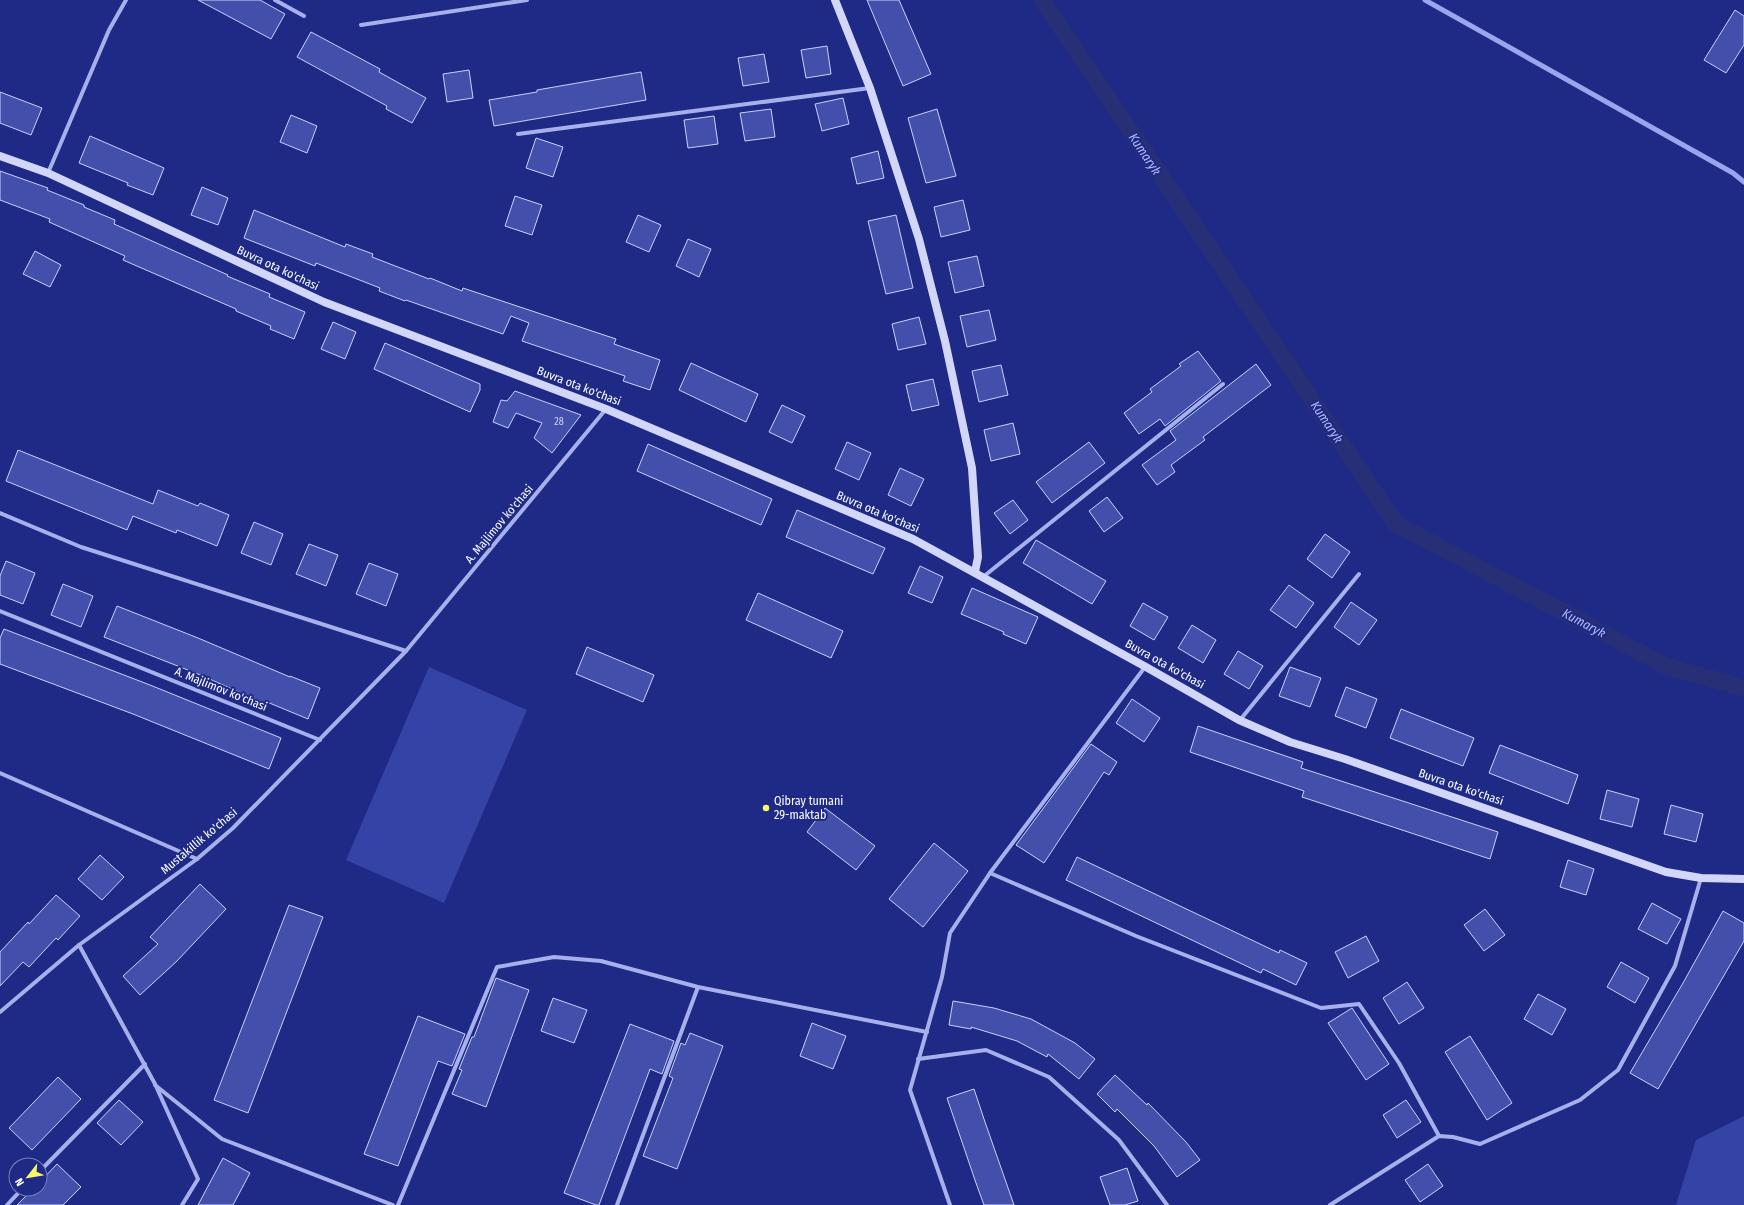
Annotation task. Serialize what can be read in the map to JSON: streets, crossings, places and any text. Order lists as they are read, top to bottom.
{
  "streets": {
    "main road": ["Buvra ota ko'chasi"],
    "street": ["A. Majlimov ko'chasi", "Mustakillik ko'chasi"]
  },
  "crossings": [
    ["Buvra ota ko'chasi", "A. Majlimov ko'chasi"],
    ["A. Majlimov ko'chasi", "Mustakillik ko'chasi"]
  ],
  "water": ["Kumaryk"],
  "places": ["Qibray tumani 29-maktab"],
  "house_numbers": ["28"],
  "north": "bottom left"
}
